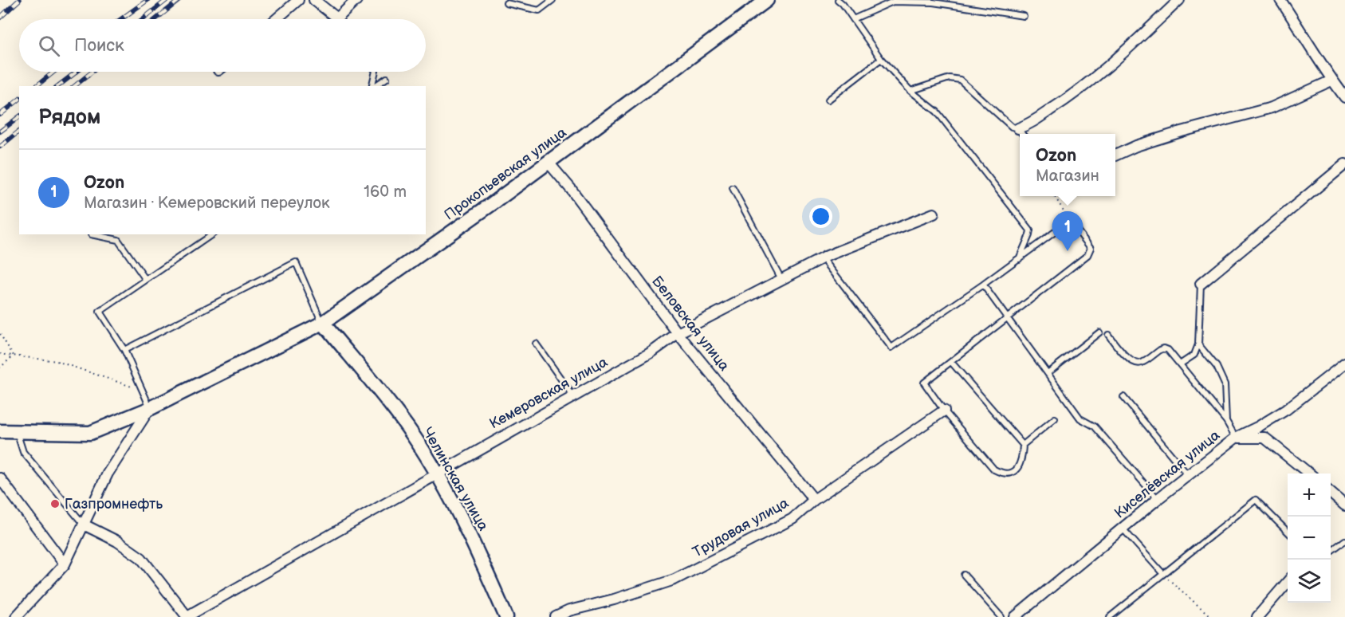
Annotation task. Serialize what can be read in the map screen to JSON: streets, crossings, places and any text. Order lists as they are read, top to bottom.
{
  "streets": {
    "main road": ["Прокопьевская улица", "Челинская улица"],
    "street": [
      "Беловская улица",
      "Кемеровская улица",
      "Киселёвская улица",
      "Трудовая улица"
    ]
  },
  "crossings": [
    ["Прокопьевская улица", "Беловская улица"],
    ["Прокопьевская улица", "Челинская улица"],
    ["Беловская улица", "Кемеровская улица"],
    ["Беловская улица", "Трудовая улица"],
    ["Кемеровская улица", "Челинская улица"]
  ],
  "places": ["Газпромнефть"],
  "page": {
    "search": "Поиск",
    "heading": "Рядом",
    "popup": ["Ozon", "Магазин"],
    "list": [
      {
        "mark": "1",
        "name": "Ozon",
        "note": "Магазин · Кемеровский переулок",
        "value": "160 m"
      }
    ],
    "pins": "1",
    "map_buttons": ["+", "−"]
  }
}
